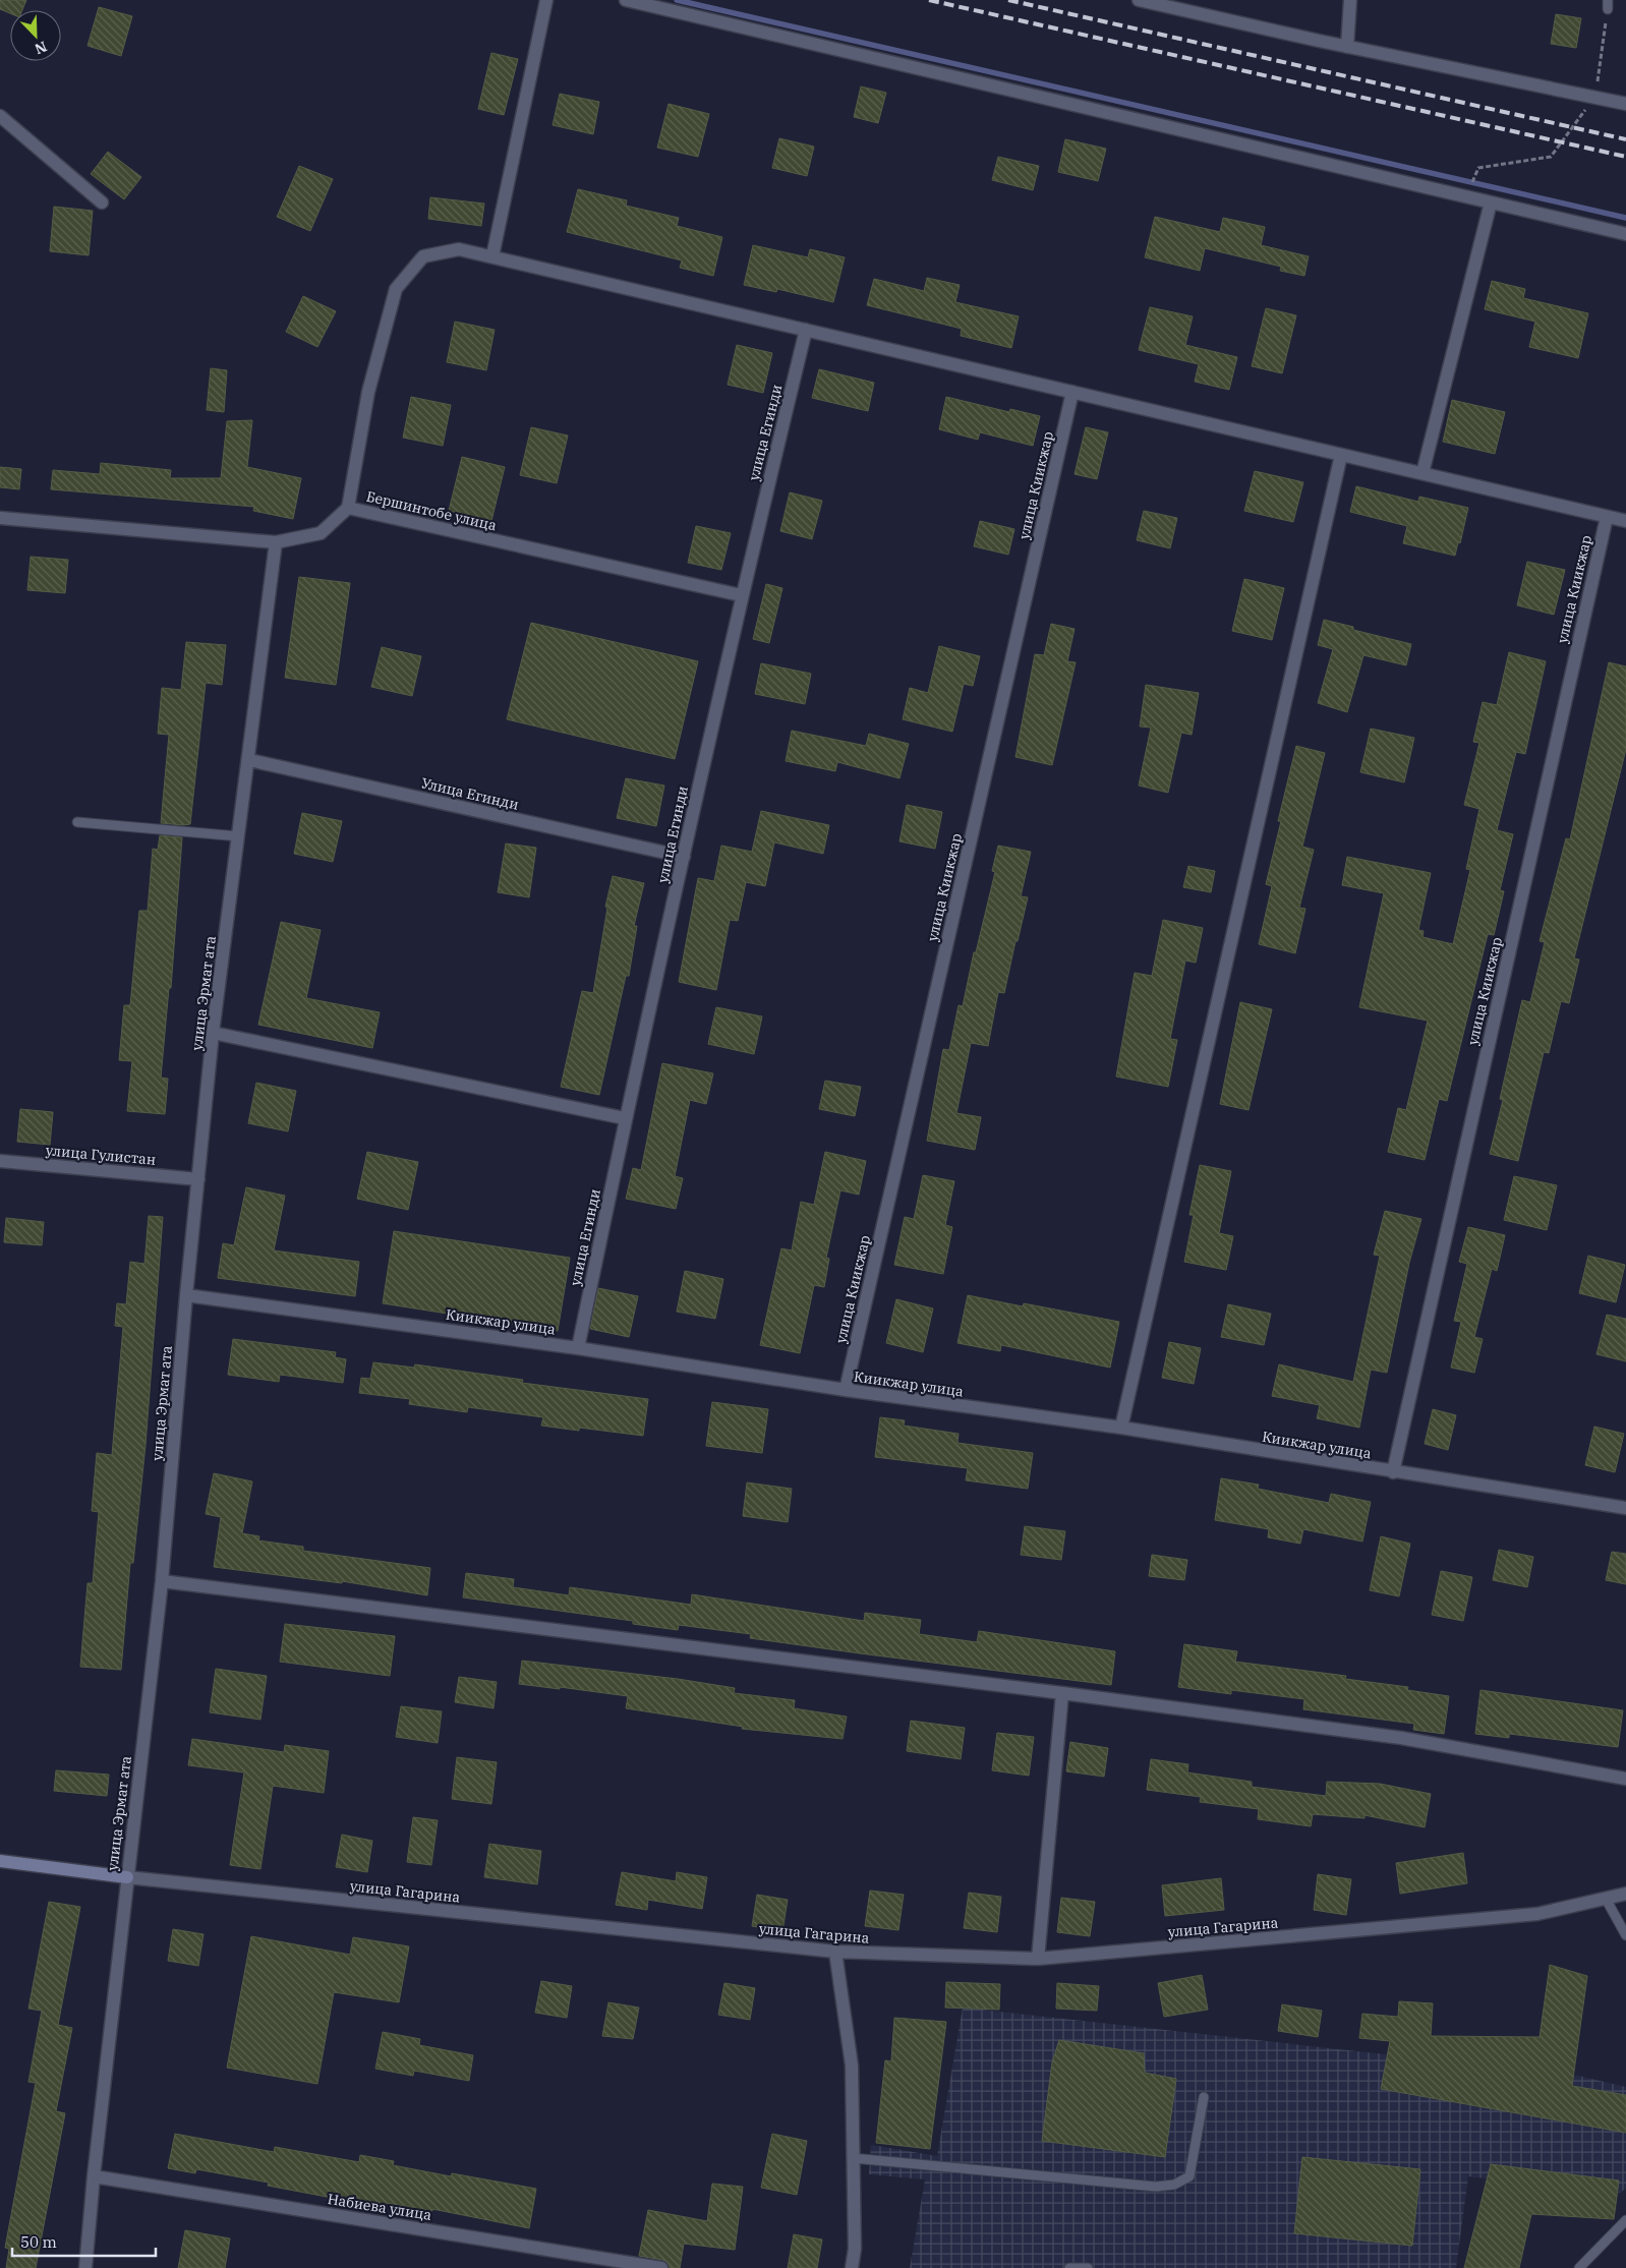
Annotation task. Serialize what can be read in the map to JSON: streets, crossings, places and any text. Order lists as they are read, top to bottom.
{
  "streets": {
    "street": [
      "улица Егинди",
      "улица Киикжар",
      "Бершинтобе улица",
      "Улица Егинди",
      "улица Эрмат ата",
      "улица Гулистан",
      "Киикжар улица",
      "улица Гагарина",
      "Набиева улица"
    ]
  },
  "crossings": [
    ["улица Егинди", "Бершинтобе улица"],
    ["улица Егинди", "Улица Егинди"],
    ["улица Егинди", "Киикжар улица"],
    ["улица Киикжар", "Киикжар улица"],
    ["Бершинтобе улица", "улица Эрмат ата"],
    ["Улица Егинди", "улица Эрмат ата"],
    ["улица Эрмат ата", "улица Гулистан"],
    ["улица Эрмат ата", "Киикжар улица"],
    ["улица Эрмат ата", "улица Гагарина"],
    ["улица Эрмат ата", "Набиева улица"]
  ],
  "scale_bar": "50 m",
  "north": "bottom right"
}
